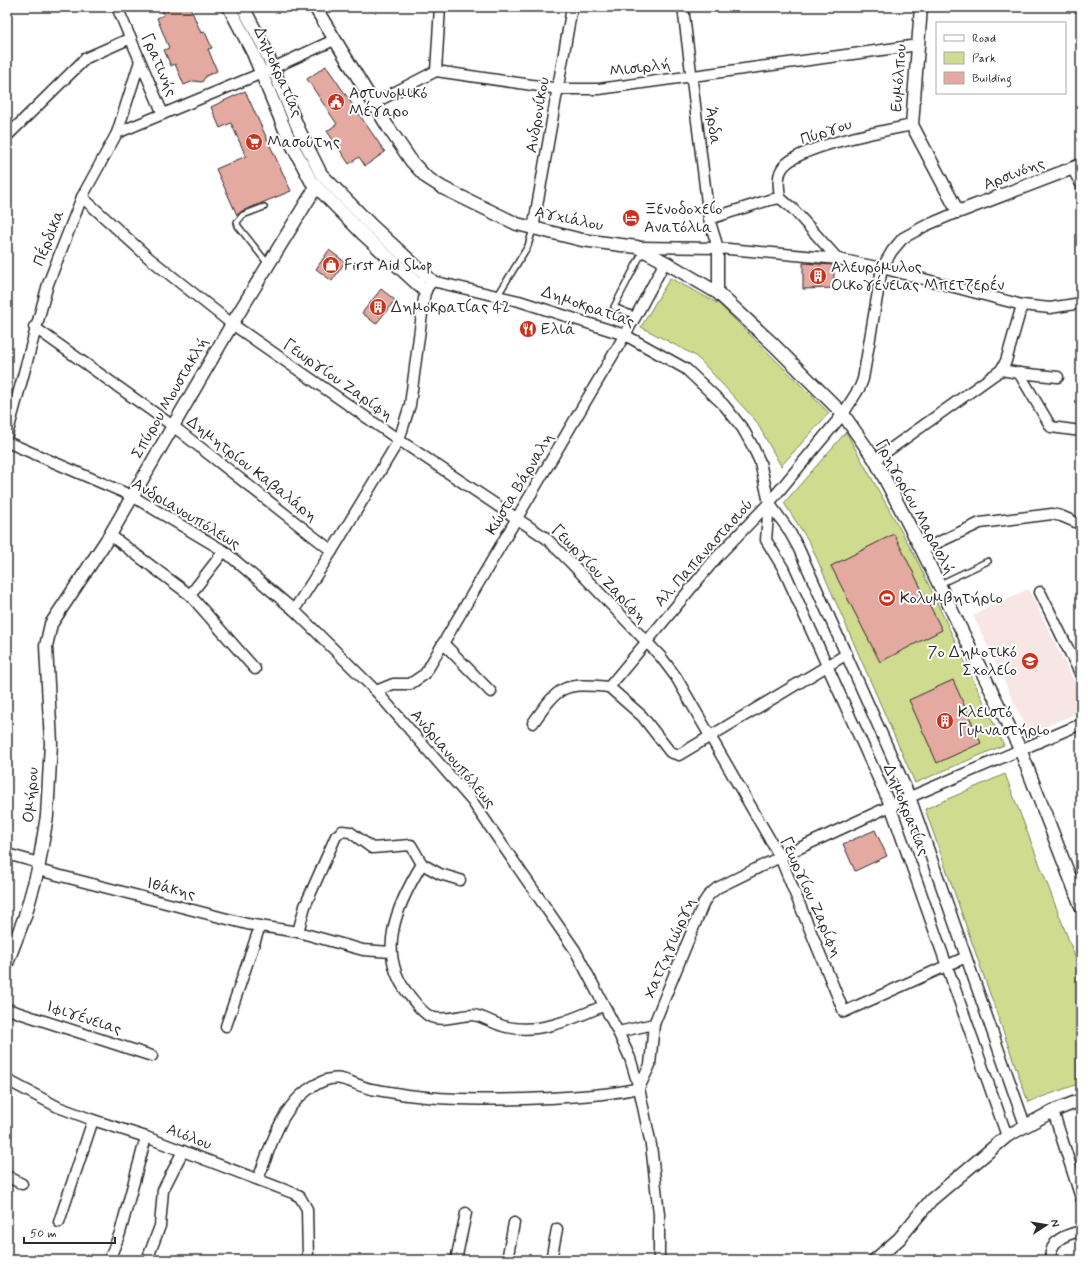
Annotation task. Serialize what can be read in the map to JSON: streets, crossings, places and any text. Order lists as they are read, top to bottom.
{
  "streets": {
    "street": [
      "Γρατινής",
      "Μισιρλή",
      "Δημοκρατίας",
      "Ευμόλπου",
      "Ανδρονίκου",
      "Άρδα",
      "Πύργου",
      "Αρσινόης",
      "Αγχιάλου",
      "Πέρδικα",
      "Γεωργίου Ζαρίφη",
      "Σπύρου Μουστακλή",
      "Δημητρίου Καβαλάρη",
      "Κώστα Βάρναλη",
      "Γρηγορίου Μαρασλή",
      "Ανδριανουπόλεως",
      "Αλ. Παπαναστασιού",
      "Ομήρου",
      "Ιθάκης",
      "Χατζηγιώργη",
      "Ιφιγένειας",
      "Αιόλου"
    ]
  },
  "crossings": [
    ["Γρατινής", "Πέρδικα"],
    ["Μισιρλή", "Ευμόλπου"],
    ["Μισιρλή", "Ανδρονίκου"],
    ["Μισιρλή", "Άρδα"],
    ["Δημοκρατίας", "Γεωργίου Ζαρίφη"],
    ["Δημοκρατίας", "Σπύρου Μουστακλή"],
    ["Δημοκρατίας", "Κώστα Βάρναλη"],
    ["Δημοκρατίας", "Αλ. Παπαναστασιού"],
    ["Δημοκρατίας", "Χατζηγιώργη"],
    ["Ευμόλπου", "Πύργου"],
    ["Ευμόλπου", "Αρσινόης"],
    ["Ανδρονίκου", "Αγχιάλου"],
    ["Άρδα", "Αγχιάλου"],
    ["Άρδα", "Γρηγορίου Μαρασλή"],
    ["Αγχιάλου", "Γρηγορίου Μαρασλή"],
    ["Αγχιάλου", "Αλ. Παπαναστασιού"],
    ["Πέρδικα", "Γεωργίου Ζαρίφη"],
    ["Πέρδικα", "Δημητρίου Καβαλάρη"],
    ["Γεωργίου Ζαρίφη", "Σπύρου Μουστακλή"],
    ["Γεωργίου Ζαρίφη", "Κώστα Βάρναλη"],
    ["Γεωργίου Ζαρίφη", "Αλ. Παπαναστασιού"],
    ["Γεωργίου Ζαρίφη", "Χατζηγιώργη"],
    ["Σπύρου Μουστακλή", "Δημητρίου Καβαλάρη"],
    ["Σπύρου Μουστακλή", "Ανδριανουπόλεως"],
    ["Σπύρου Μουστακλή", "Ομήρου"],
    ["Κώστα Βάρναλη", "Γρηγορίου Μαρασλή"],
    ["Κώστα Βάρναλη", "Ανδριανουπόλεως"],
    ["Γρηγορίου Μαρασλή", "Αλ. Παπαναστασιού"],
    ["Γρηγορίου Μαρασλή", "Χατζηγιώργη"],
    ["Ανδριανουπόλεως", "Χατζηγιώργη"],
    ["Ομήρου", "Ιθάκης"]
  ],
  "places": {
    "public building": ["Αστυνομικό Μέγαρο"],
    "supermarket": ["Μασούτης"],
    "hotel": ["Ξενοδοχείο Ανατόλια"],
    "shop": ["First Aid Shop"],
    "building": ["Αλευρόμυλος Οικογένειας Μπετζερέν", "Δημοκρατίας 42", "Κλειστό Γυμναστήριο"],
    "restaurant": ["Ελιά"],
    "sports": ["Κολυμβητήριο"],
    "school or university": ["7ο Δημοτικό Σχολείο"]
  },
  "legend": ["Road", "Park", "Building"],
  "scale_bar": "50 m",
  "north": "right"
}
